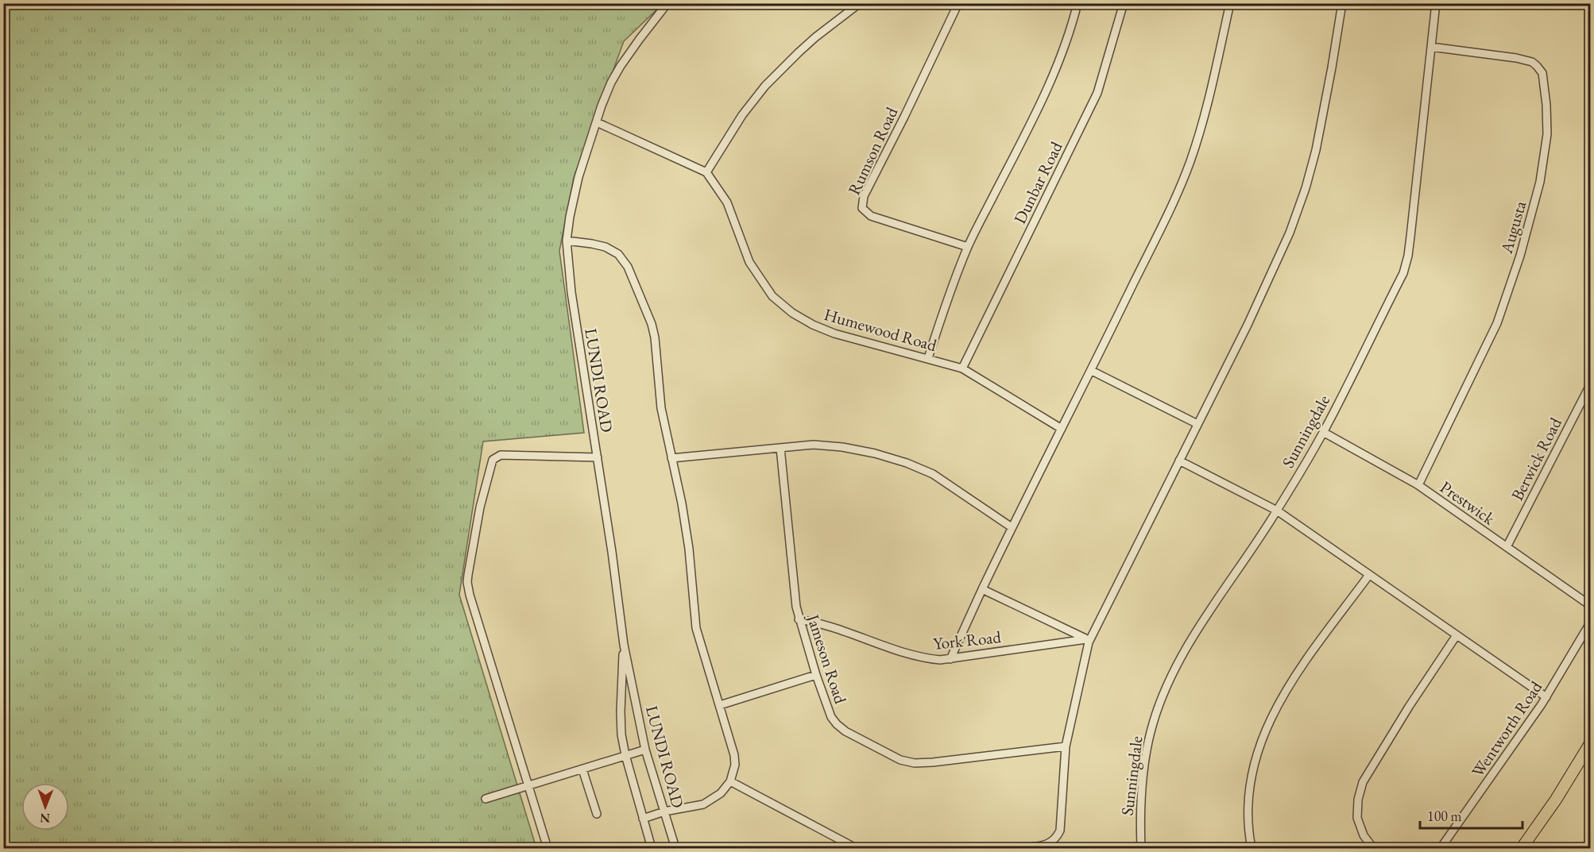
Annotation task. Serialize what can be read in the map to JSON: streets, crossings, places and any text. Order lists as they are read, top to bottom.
{
  "streets": {
    "street": [
      "Rumson Road",
      "Dunbar Road",
      "Augusta",
      "Humewood Road",
      "LUNDI ROAD",
      "Sunningdale",
      "Berwick Road",
      "Prestwick",
      "York Road",
      "Jameson Road",
      "Wentworth Road"
    ]
  },
  "crossings": [
    ["Dunbar Road", "Humewood Road"],
    ["Augusta", "Sunningdale"],
    ["Augusta", "Prestwick"],
    ["Sunningdale", "Prestwick"],
    ["Berwick Road", "Prestwick"],
    ["York Road", "Jameson Road"]
  ],
  "scale_bar": "100 m",
  "north": "bottom"
}
